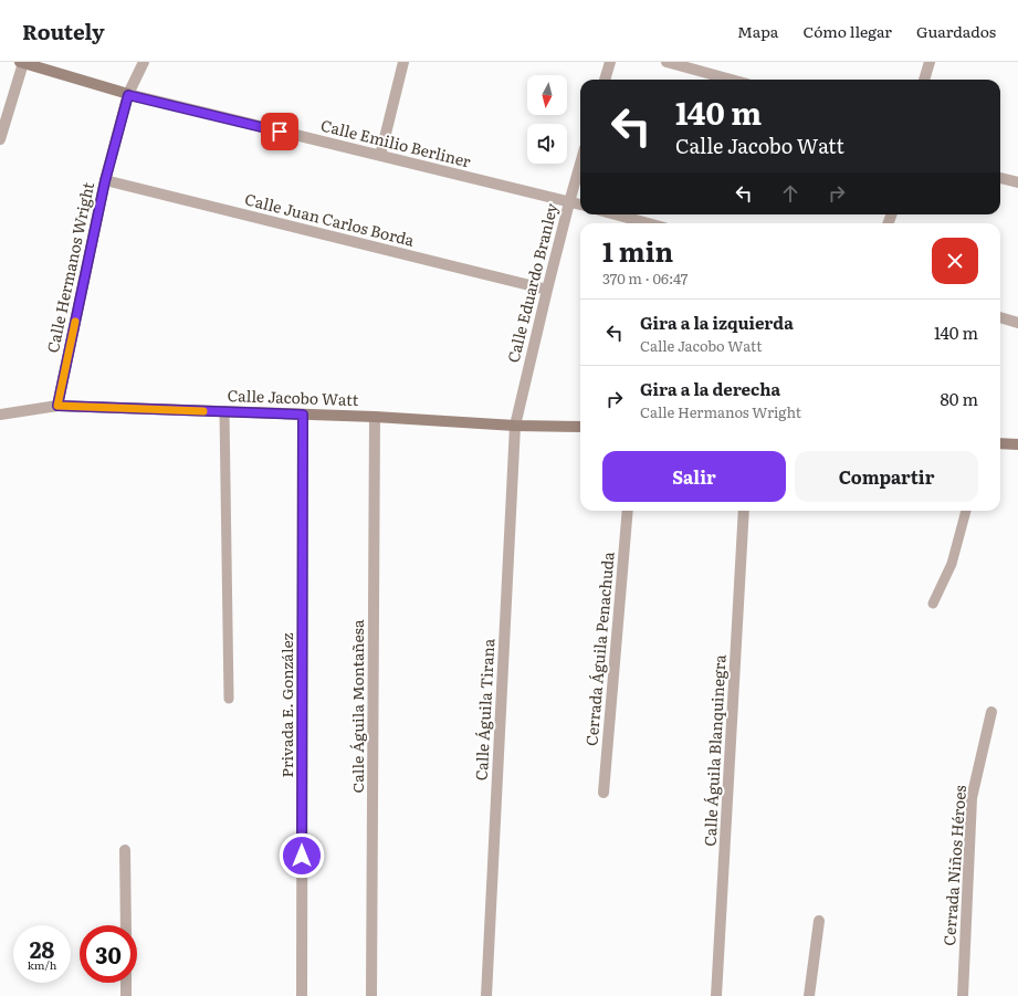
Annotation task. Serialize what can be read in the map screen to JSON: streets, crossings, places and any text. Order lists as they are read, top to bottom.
{
  "streets": {
    "street": [
      "Calle Emilio Berliner",
      "Calle Juan Carlos Borda",
      "Calle Hermanos Wright",
      "Calle Eduardo Branley",
      "Calle Jacobo Watt",
      "Cerrada Águila Penachuda",
      "Privada E. González",
      "Calle Águila Montañesa",
      "Calle Águila Tirana",
      "Calle Águila Blanquinegra",
      "Cerrada Niños Héroes"
    ]
  },
  "crossings": [
    ["Calle Emilio Berliner", "Calle Hermanos Wright"],
    ["Calle Emilio Berliner", "Calle Eduardo Branley"],
    ["Calle Juan Carlos Borda", "Calle Hermanos Wright"],
    ["Calle Juan Carlos Borda", "Calle Eduardo Branley"],
    ["Calle Hermanos Wright", "Calle Jacobo Watt"],
    ["Calle Eduardo Branley", "Calle Jacobo Watt"],
    ["Calle Eduardo Branley", "Calle Águila Tirana"],
    ["Calle Jacobo Watt", "Privada E. González"],
    ["Calle Jacobo Watt", "Calle Águila Montañesa"],
    ["Calle Jacobo Watt", "Calle Águila Tirana"]
  ],
  "north": "bottom",
  "page": {
    "header": "Routely",
    "nav": ["Mapa", "Cómo llegar", "Guardados"],
    "turn": ["140 m", "Calle Jacobo Watt"],
    "heading": ["1 min", "370 m · 06:47"],
    "list": [
      {
        "name": "Gira a la izquierda",
        "note": "Calle Jacobo Watt",
        "value": "140 m"
      },
      {
        "name": "Gira a la derecha",
        "note": "Calle Hermanos Wright",
        "value": "80 m"
      }
    ],
    "buttons": ["Salir", "Compartir"],
    "speed": "28 km/h",
    "limit": "30"
  }
}
